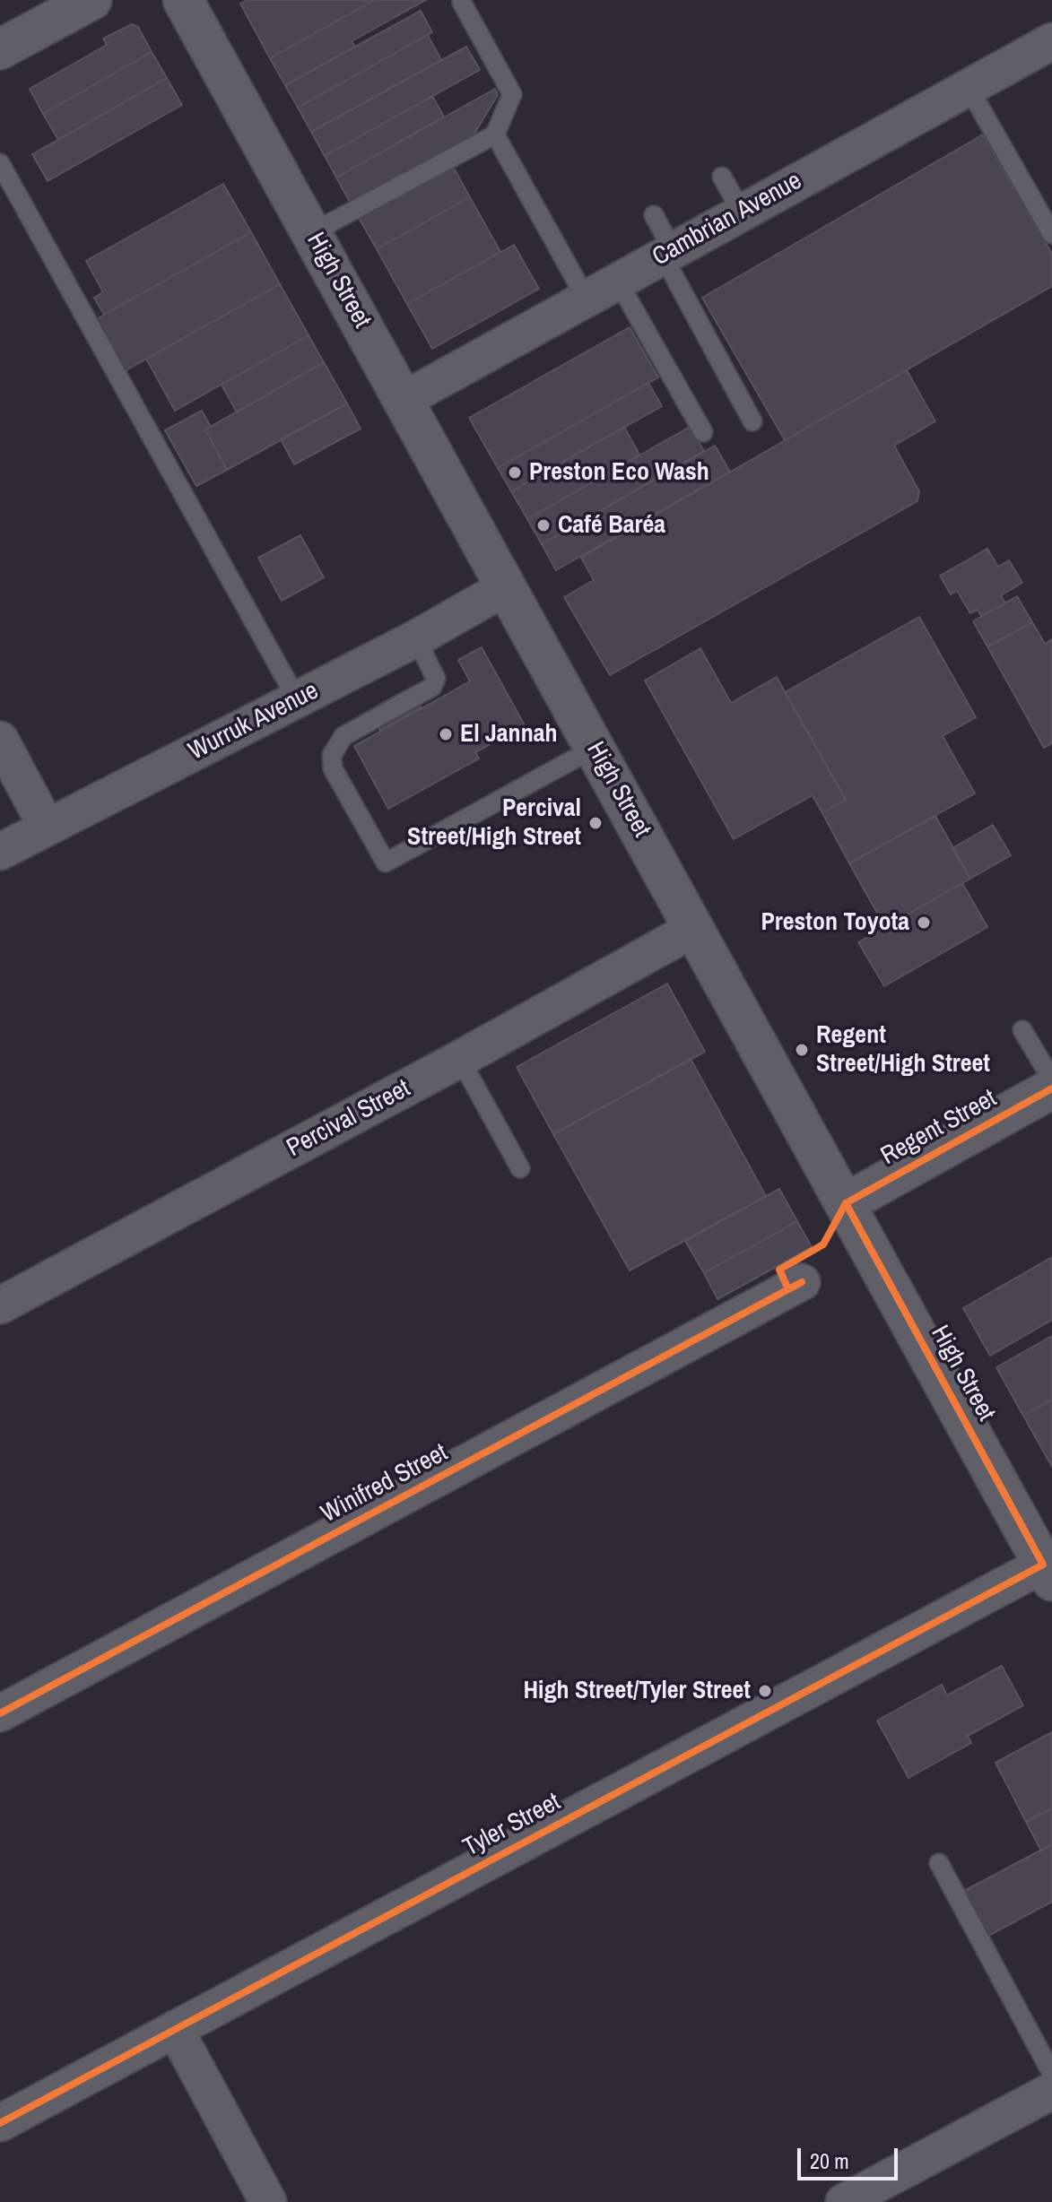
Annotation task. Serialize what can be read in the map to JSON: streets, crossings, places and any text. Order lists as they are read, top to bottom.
{
  "streets": {
    "main road": ["High Street", "Regent Street"],
    "street": [
      "Cambrian Avenue",
      "Wurruk Avenue",
      "Percival Street",
      "Winifred Street",
      "Tyler Street"
    ]
  },
  "crossings": [
    ["Cambrian Avenue", "High Street"],
    ["High Street", "Wurruk Avenue"],
    ["High Street", "Percival Street"],
    ["High Street", "Regent Street"],
    ["High Street", "Tyler Street"]
  ],
  "places": [
    "Preston Eco Wash",
    "Café Baréa",
    "El Jannah",
    "Percival Street/High Street",
    "Preston Toyota",
    "Regent Street/High Street",
    "High Street/Tyler Street"
  ],
  "scale_bar": "20 m"
}
